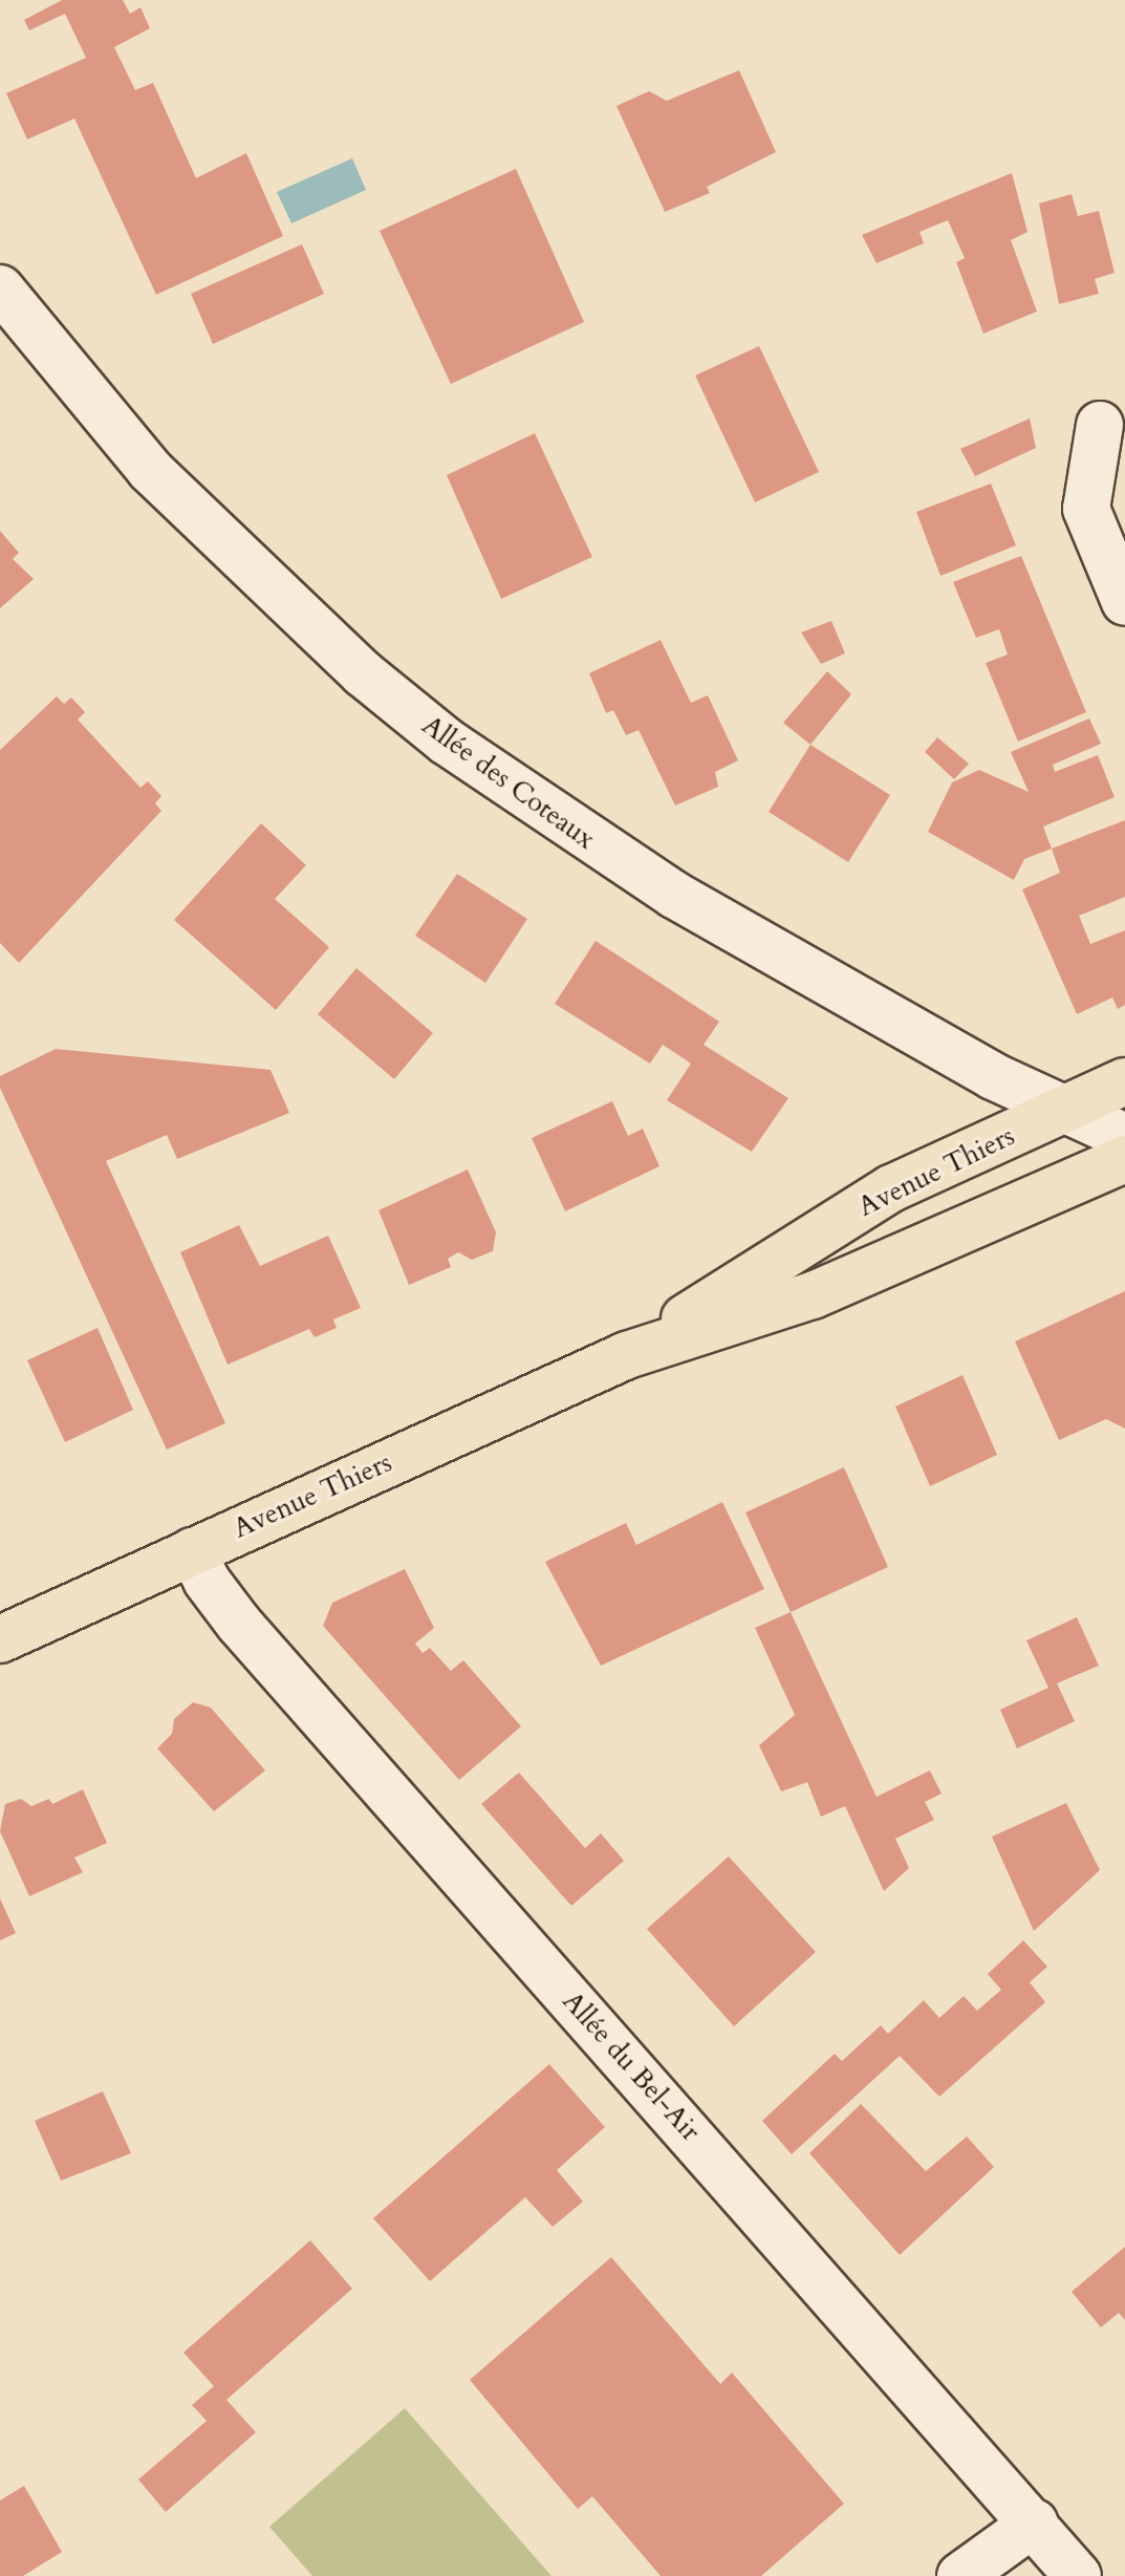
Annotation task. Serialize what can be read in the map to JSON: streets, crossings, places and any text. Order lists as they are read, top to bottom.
{
  "streets": {
    "main road": ["Avenue Thiers"],
    "street": ["Allée des Coteaux", "Allée du Bel-Air"]
  },
  "crossings": [
    ["Allée des Coteaux", "Avenue Thiers"],
    ["Avenue Thiers", "Allée du Bel-Air"]
  ]
}
